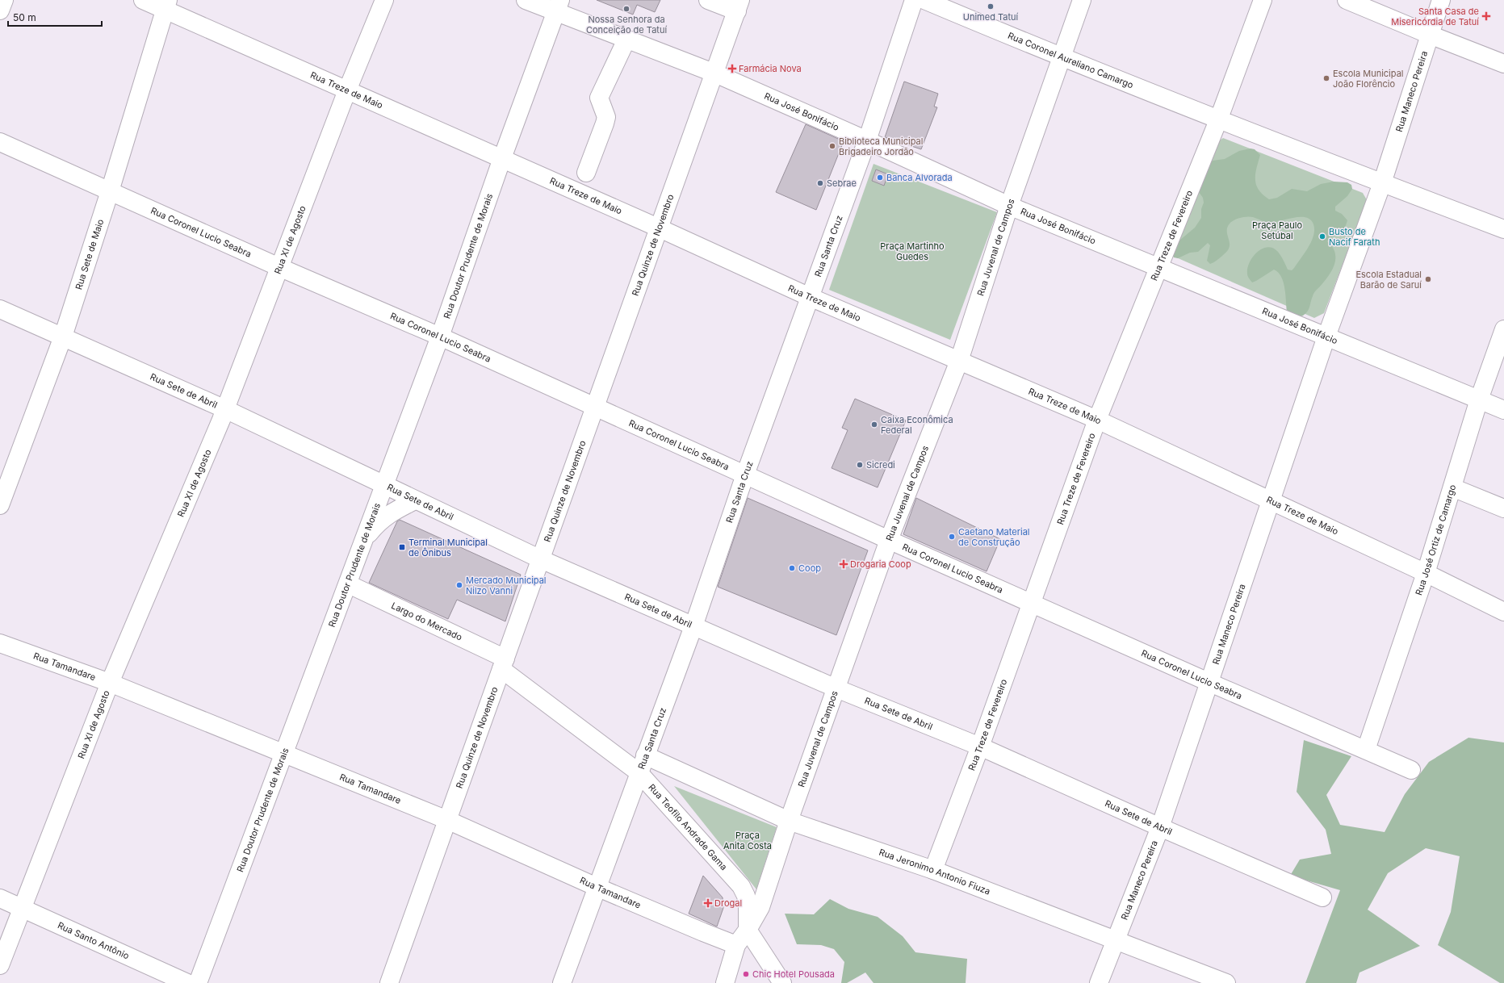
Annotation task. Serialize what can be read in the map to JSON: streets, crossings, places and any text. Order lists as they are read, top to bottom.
{
  "streets": {
    "street": [
      "Rua Coronel Aureliano Camargo",
      "Rua Treze de Maio",
      "Rua Maneco Pereira",
      "Rua José Bonifácio",
      "Rua Coronel Lucio Seabra",
      "Rua Treze de Fevereiro",
      "Rua XI de Agosto",
      "Rua Quinze de Novembro",
      "Rua Santa Cruz",
      "Rua Juvenal de Campos",
      "Rua Sete de Maio",
      "Rua Doutor Prudente de Morais",
      "Rua Sete de Abril",
      "Rua José Ortiz de Camargo",
      "Largo do Mercado",
      "Rua Tamandare",
      "Rua Teofilo Andrade Gama",
      "Rua Jeronimo Antonio Fiuza",
      "Rua Santo Antônio"
    ]
  },
  "crossings": [
    ["Rua Coronel Aureliano Camargo", "Rua Treze de Fevereiro"],
    ["Rua Coronel Aureliano Camargo", "Rua Juvenal de Campos"],
    ["Rua Treze de Maio", "Rua Maneco Pereira"],
    ["Rua Treze de Maio", "Rua Treze de Fevereiro"],
    ["Rua Treze de Maio", "Rua XI de Agosto"],
    ["Rua Treze de Maio", "Rua Quinze de Novembro"],
    ["Rua Treze de Maio", "Rua Santa Cruz"],
    ["Rua Treze de Maio", "Rua Juvenal de Campos"],
    ["Rua Treze de Maio", "Rua Sete de Maio"],
    ["Rua Treze de Maio", "Rua Doutor Prudente de Morais"],
    ["Rua Treze de Maio", "Rua José Ortiz de Camargo"],
    ["Rua Maneco Pereira", "Rua José Bonifácio"],
    ["Rua Maneco Pereira", "Rua Coronel Lucio Seabra"],
    ["Rua Maneco Pereira", "Rua Sete de Abril"],
    ["Rua Maneco Pereira", "Rua Jeronimo Antonio Fiuza"],
    ["Rua José Bonifácio", "Rua Treze de Fevereiro"],
    ["Rua José Bonifácio", "Rua Quinze de Novembro"],
    ["Rua José Bonifácio", "Rua Santa Cruz"],
    ["Rua José Bonifácio", "Rua Juvenal de Campos"],
    ["Rua José Bonifácio", "Rua Doutor Prudente de Morais"],
    ["Rua José Bonifácio", "Rua José Ortiz de Camargo"],
    ["Rua Coronel Lucio Seabra", "Rua Treze de Fevereiro"],
    ["Rua Coronel Lucio Seabra", "Rua XI de Agosto"],
    ["Rua Coronel Lucio Seabra", "Rua Quinze de Novembro"],
    ["Rua Coronel Lucio Seabra", "Rua Santa Cruz"],
    ["Rua Coronel Lucio Seabra", "Rua Juvenal de Campos"],
    ["Rua Coronel Lucio Seabra", "Rua Sete de Maio"],
    ["Rua Coronel Lucio Seabra", "Rua Doutor Prudente de Morais"],
    ["Rua Coronel Lucio Seabra", "Rua José Ortiz de Camargo"],
    ["Rua Treze de Fevereiro", "Rua Sete de Abril"],
    ["Rua Treze de Fevereiro", "Rua Jeronimo Antonio Fiuza"],
    ["Rua XI de Agosto", "Rua Sete de Abril"],
    ["Rua XI de Agosto", "Rua Tamandare"],
    ["Rua XI de Agosto", "Rua Santo Antônio"],
    ["Rua Quinze de Novembro", "Rua Sete de Abril"],
    ["Rua Quinze de Novembro", "Largo do Mercado"],
    ["Rua Quinze de Novembro", "Rua Tamandare"],
    ["Rua Quinze de Novembro", "Rua Teofilo Andrade Gama"],
    ["Rua Santa Cruz", "Rua Sete de Abril"],
    ["Rua Santa Cruz", "Rua Tamandare"],
    ["Rua Santa Cruz", "Rua Teofilo Andrade Gama"],
    ["Rua Santa Cruz", "Rua Jeronimo Antonio Fiuza"],
    ["Rua Juvenal de Campos", "Rua Sete de Abril"],
    ["Rua Juvenal de Campos", "Rua Tamandare"],
    ["Rua Juvenal de Campos", "Rua Teofilo Andrade Gama"],
    ["Rua Juvenal de Campos", "Rua Jeronimo Antonio Fiuza"],
    ["Rua Sete de Maio", "Rua Sete de Abril"],
    ["Rua Doutor Prudente de Morais", "Rua Sete de Abril"],
    ["Rua Doutor Prudente de Morais", "Largo do Mercado"],
    ["Rua Doutor Prudente de Morais", "Rua Tamandare"],
    ["Largo do Mercado", "Rua Teofilo Andrade Gama"]
  ],
  "parks": ["Praça Paulo Setúbal", "Praça Martinho Guedes", "Praça Anita Costa"],
  "places": {
    "other": [
      "Unimed Tatuí",
      "Nossa Senhora da Conceição de Tatuí",
      "Escola Municipal João Florêncio",
      "Biblioteca Municipal Brigadeiro Jordão",
      "Banca Alvorada",
      "Sebrae",
      "Busto de Nacif Farath",
      "Escola Estadual Barão de Saruí",
      "Caixa Econômica Federal",
      "Sicredi",
      "Caetano Material de Construção",
      "Coop",
      "Mercado Municipal Nilzo Vanni",
      "Chic Hotel Pousada"
    ],
    "health": [
      "Santa Casa de Misericórdia de Tatuí",
      "Farmácia Nova",
      "Drogaria Coop",
      "Drogal"
    ],
    "transit": ["Terminal Municipal de Ônibus"]
  },
  "scale_bar": "50 m"
}
